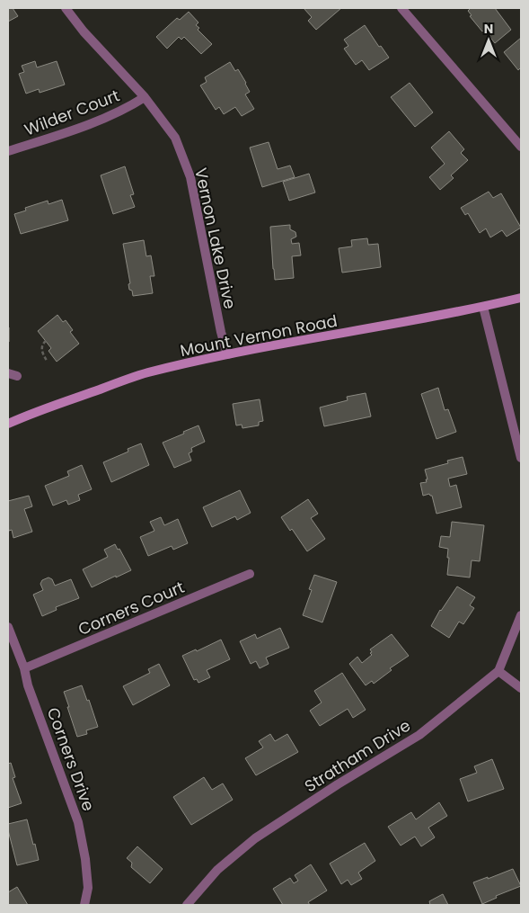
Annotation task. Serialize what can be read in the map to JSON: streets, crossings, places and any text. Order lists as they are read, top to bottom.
{
  "streets": {
    "main road": ["Mount Vernon Road"],
    "street": [
      "Wilder Court",
      "Vernon Lake Drive",
      "Corners Court",
      "Stratham Drive",
      "Corners Drive"
    ]
  },
  "crossings": [
    ["Wilder Court", "Vernon Lake Drive"],
    ["Vernon Lake Drive", "Mount Vernon Road"],
    ["Corners Court", "Corners Drive"]
  ],
  "north": "top"
}
